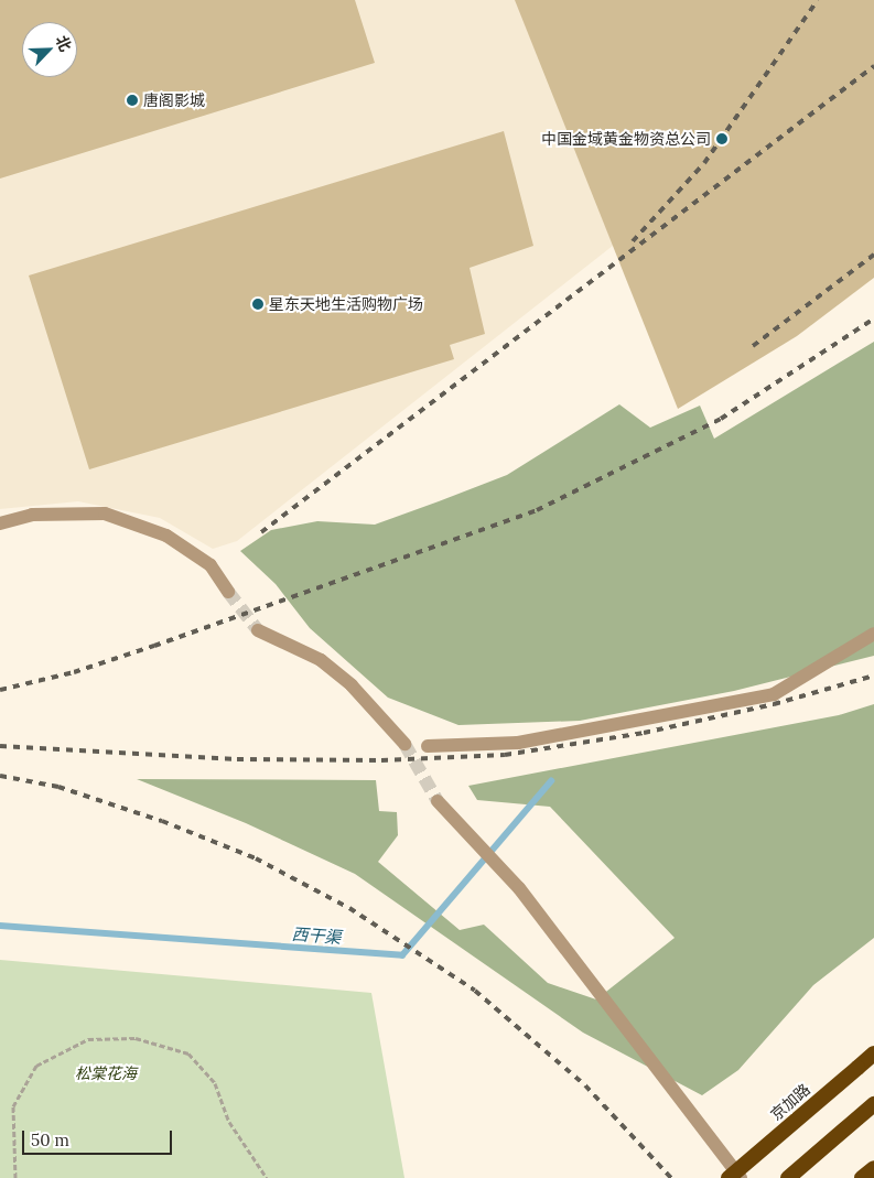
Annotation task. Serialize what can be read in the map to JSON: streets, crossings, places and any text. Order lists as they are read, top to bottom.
{
  "streets": {
    "highway": ["京加路"]
  },
  "water": ["西干渠"],
  "parks": ["松棠花海"],
  "places": ["唐阁影城", "中国金域黄金物资总公司", "星东天地生活购物广场"],
  "scale_bar": "50 m",
  "north": "top right"
}
